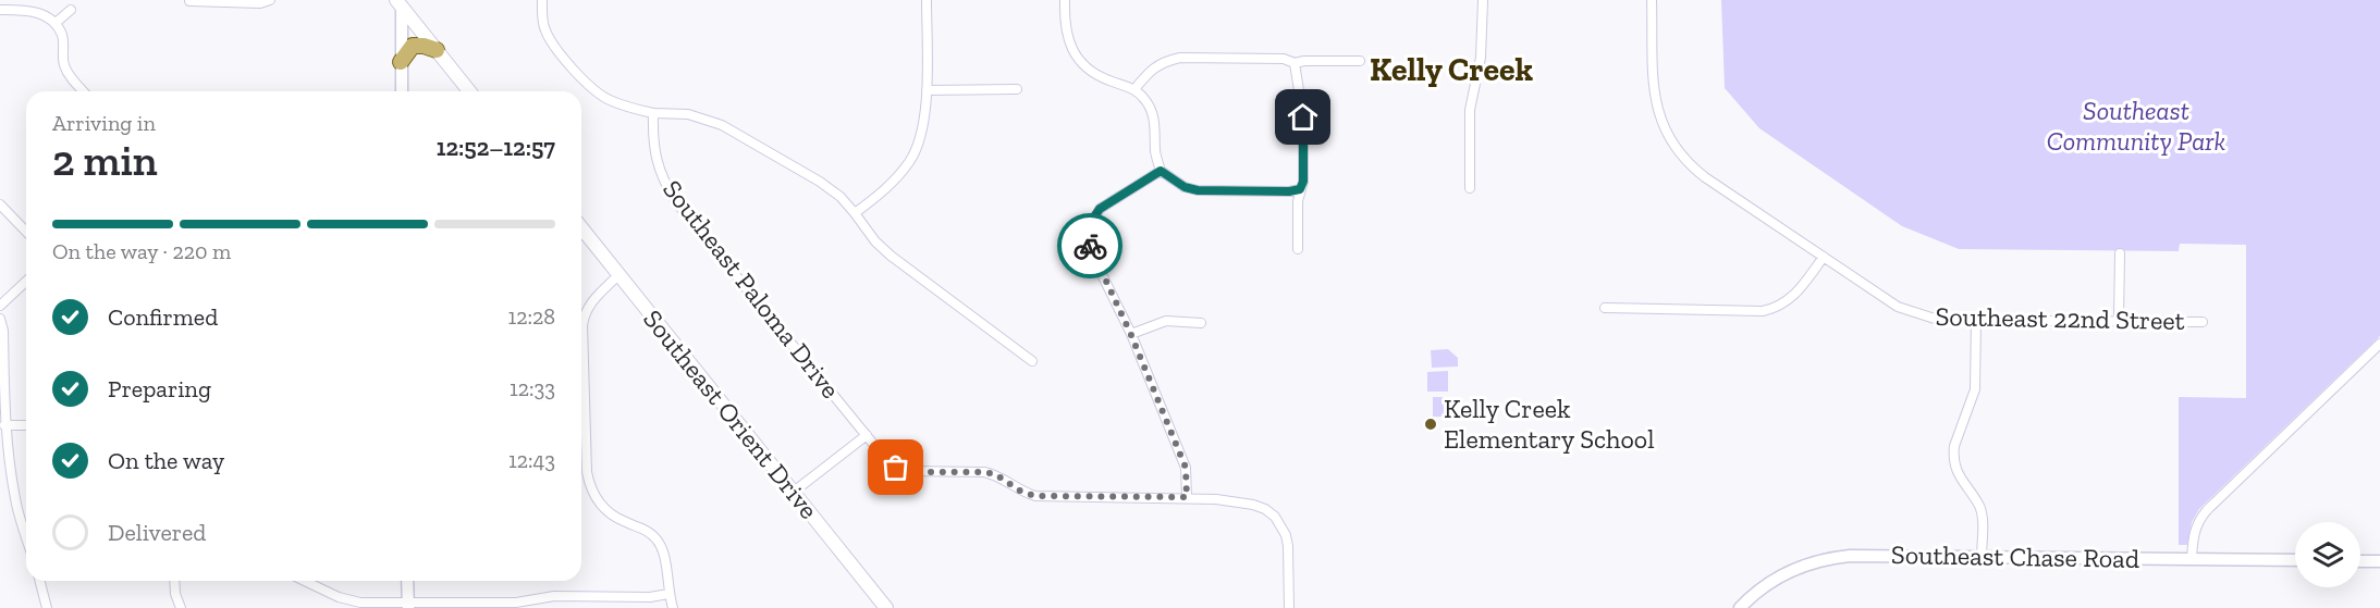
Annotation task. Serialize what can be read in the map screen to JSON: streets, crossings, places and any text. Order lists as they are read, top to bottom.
{
  "streets": {
    "main road": ["Southeast Orient Drive"],
    "street": ["Southeast Paloma Drive", "Southeast 22nd Street", "Southeast Chase Road"]
  },
  "districts": ["Kelly Creek"],
  "parks": ["Southeast Community Park"],
  "places": ["Kelly Creek Elementary School"],
  "page": {
    "heading": ["2 min", "Arriving in", "12:52–12:57"],
    "bar": "On the way · 220 m",
    "list": [
      ["Confirmed", "12:28"],
      ["Preparing", "12:33"],
      ["On the way", "12:43"],
      "Delivered"
    ]
  }
}
